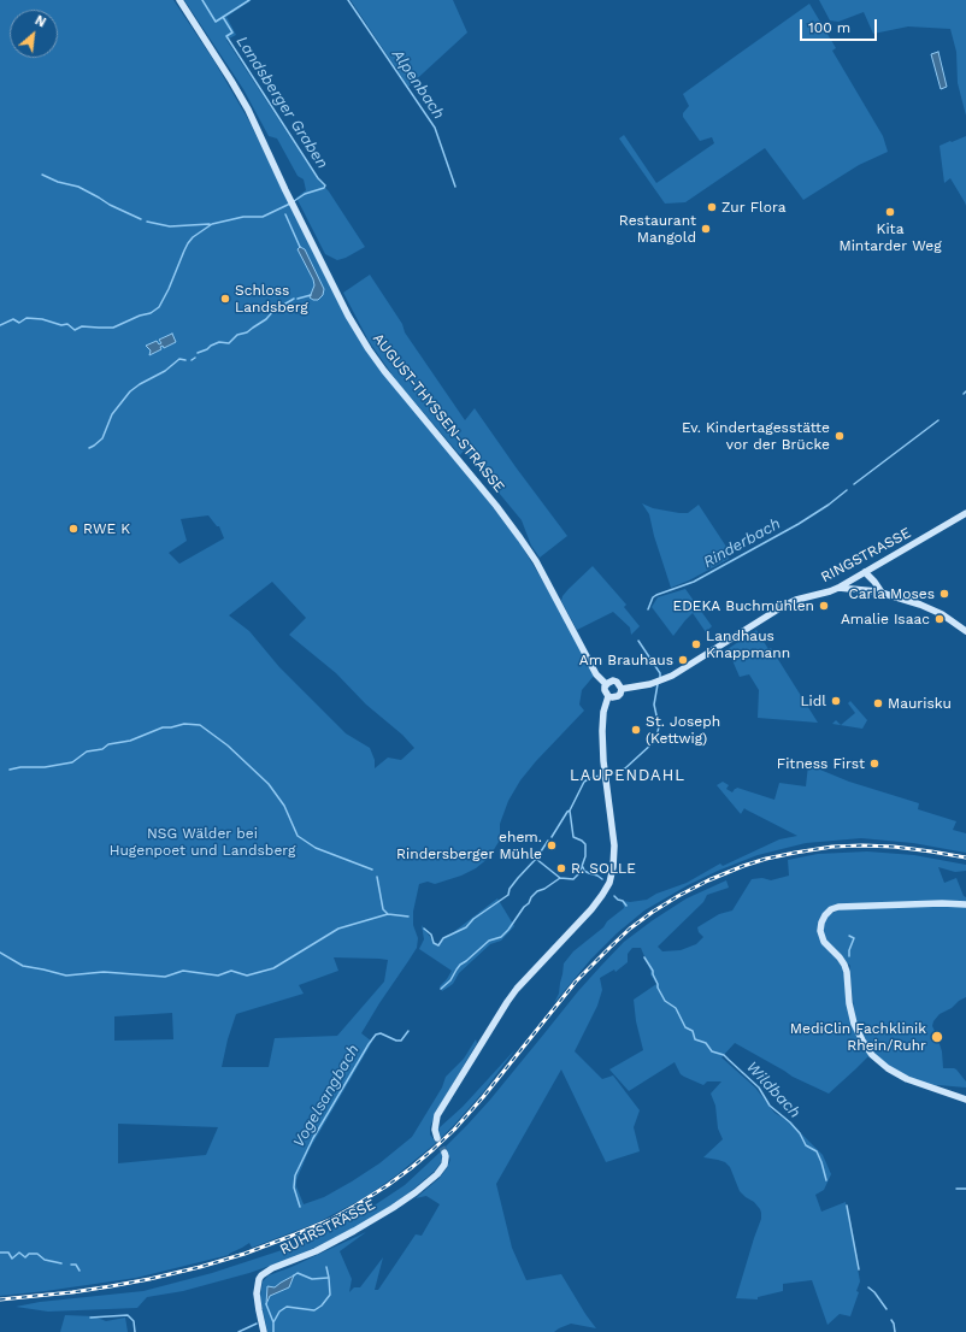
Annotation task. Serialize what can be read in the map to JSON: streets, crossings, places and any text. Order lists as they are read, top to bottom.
{
  "streets": {
    "main road": ["AUGUST-THYSSEN-STRASSE", "RINGSTRASSE", "RUHRSTRASSE"]
  },
  "crossings": [
    ["AUGUST-THYSSEN-STRASSE", "RINGSTRASSE"]
  ],
  "districts": ["LAUPENDAHL"],
  "water": [
    "Alpenbach",
    "Landsberger Graben",
    "Rinderbach",
    "Wildbach",
    "Vogelsangbach"
  ],
  "parks": ["NSG Wälder bei Hugenpoet und Landsberg"],
  "places": [
    "Zur Flora",
    "Kita Mintarder Weg",
    "Restaurant Mangold",
    "Schloss Landsberg",
    "Ev. Kindertagesstätte vor der Brücke",
    "RWE K",
    "Carla Moses",
    "EDEKA Buchmühlen",
    "Amalie Isaac",
    "Landhaus Knappmann",
    "Am Brauhaus",
    "Lidl",
    "Maurisku",
    "St. Joseph (Kettwig)",
    "Fitness First",
    "ehem. Rindersberger Mühle",
    "R. SOLLE",
    "MediClin Fachklinik Rhein/Ruhr"
  ],
  "scale_bar": "100 m",
  "north": "top right"
}
